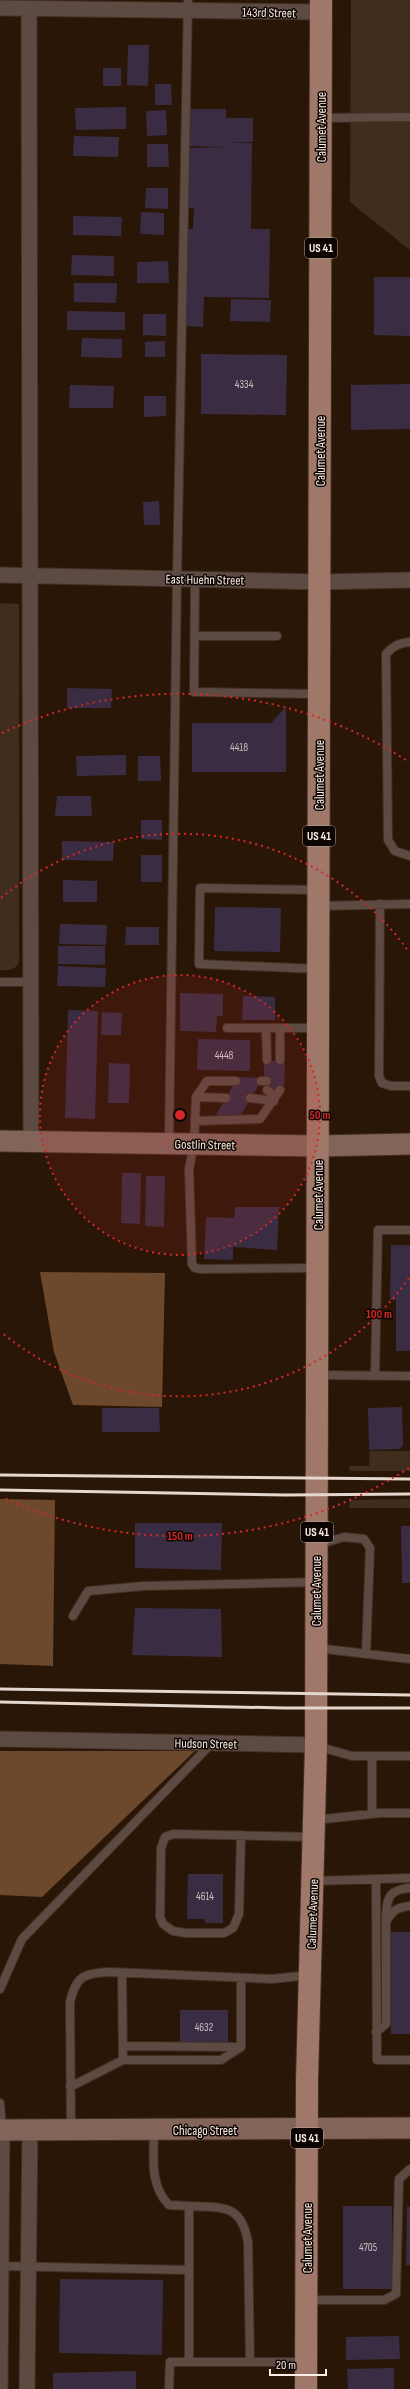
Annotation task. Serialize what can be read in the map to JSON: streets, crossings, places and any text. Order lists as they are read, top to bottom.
{
  "streets": {
    "main road": [
      "Calumet Avenue",
      "US 41",
      "Gostlin Street",
      "Chicago Street"
    ],
    "street": ["143rd Street", "East Huehn Street", "Hudson Street"]
  },
  "crossings": [
    ["143rd Street", "Calumet Avenue"],
    ["Calumet Avenue", "East Huehn Street"],
    ["Calumet Avenue", "Gostlin Street"],
    ["Calumet Avenue", "Hudson Street"],
    ["Calumet Avenue", "Chicago Street"]
  ],
  "house_numbers": [
    "4334",
    "4418",
    "4448",
    "4614",
    "4632",
    "4705"
  ],
  "scale_bar": "20 m",
  "rings": ["50 m", "100 m", "150 m"]
}
